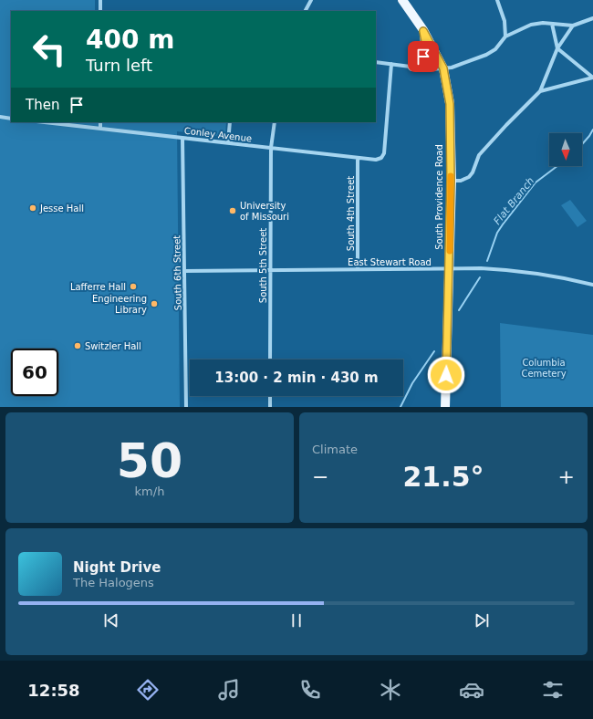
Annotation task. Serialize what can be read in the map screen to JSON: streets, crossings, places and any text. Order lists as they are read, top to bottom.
{
  "streets": {
    "main road": ["South Providence Road"],
    "street": [
      "Conley Avenue",
      "South 4th Street",
      "East Stewart Road",
      "South 5th Street",
      "South 6th Street"
    ]
  },
  "crossings": [
    ["Conley Avenue", "South 4th Street"],
    ["Conley Avenue", "South 5th Street"],
    ["Conley Avenue", "South 6th Street"],
    ["South Providence Road", "East Stewart Road"],
    ["South 4th Street", "East Stewart Road"],
    ["East Stewart Road", "South 5th Street"],
    ["East Stewart Road", "South 6th Street"]
  ],
  "water": ["Flat Branch"],
  "parks": ["Columbia Cemetery"],
  "places": [
    "Jesse Hall",
    "University of Missouri",
    "Lafferre Hall",
    "Engineering Library",
    "Switzler Hall"
  ],
  "north": "bottom",
  "page": {
    "turn": ["400 m", "Turn left"],
    "then": "Then",
    "limit": "60",
    "trip": "13:00 · 2 min · 430 m",
    "tile": [
      ["50", "km/h"],
      "Climate"
    ],
    "heat": ["−", "21.5°", "+"],
    "song": ["Night Drive", "The Halogens"],
    "tabs": "12:58"
  }
}
